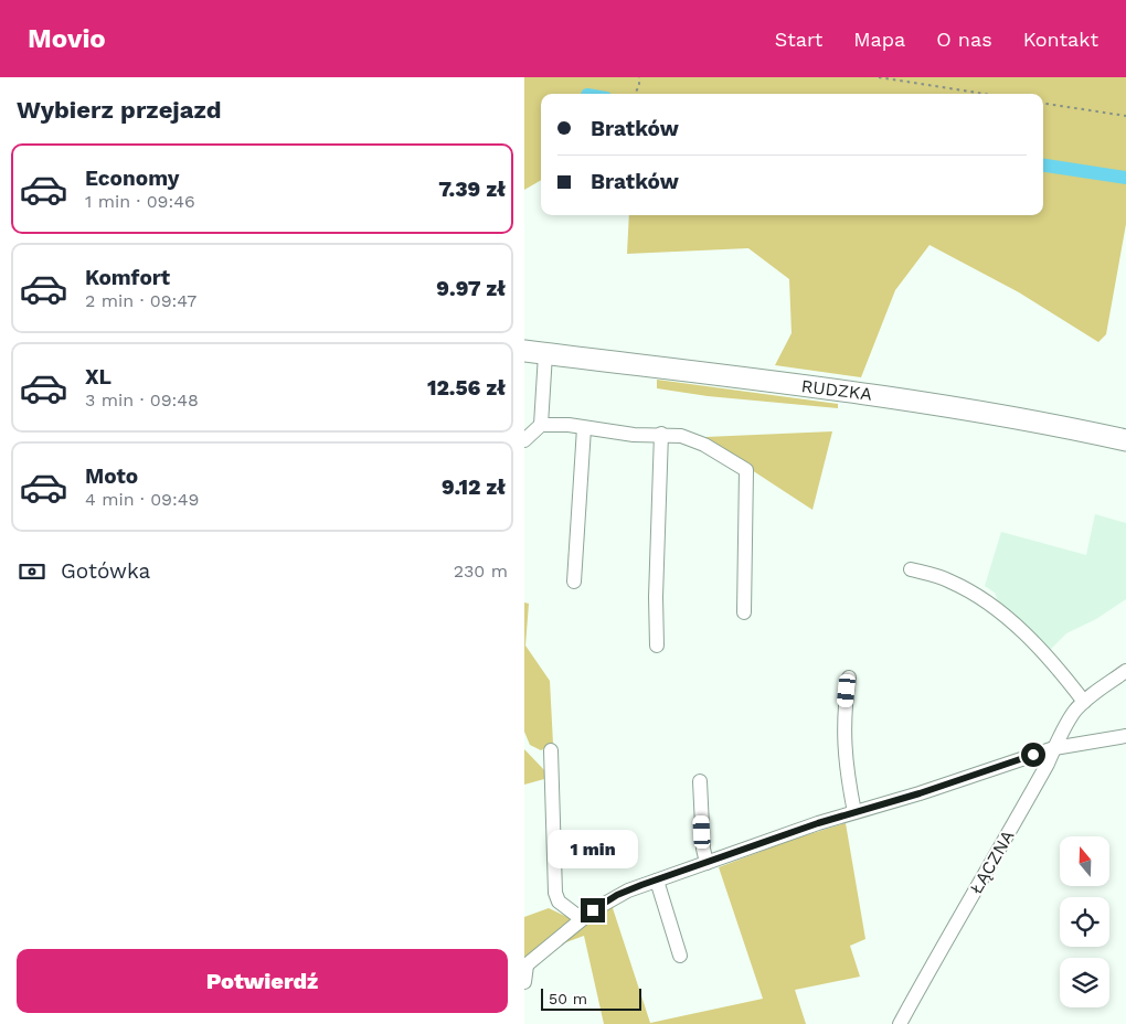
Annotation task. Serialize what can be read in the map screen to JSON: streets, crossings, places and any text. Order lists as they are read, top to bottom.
{
  "streets": {
    "main road": ["RUDZKA"],
    "street": ["ŁĄCZNA"]
  },
  "scale_bar": "50 m",
  "north": "top",
  "page": {
    "header": "Movio",
    "nav": [
      "Start",
      "Mapa",
      "O nas",
      "Kontakt"
    ],
    "heading": "Wybierz przejazd",
    "banner": ["Bratków", "Bratków"],
    "list": [
      {
        "name": "Economy",
        "note": "1 min · 09:46",
        "value": "7.39 zł"
      },
      {
        "name": "Komfort",
        "note": "2 min · 09:47",
        "value": "9.97 zł"
      },
      {
        "name": "XL",
        "note": "3 min · 09:48",
        "value": "12.56 zł"
      },
      {
        "name": "Moto",
        "note": "4 min · 09:49",
        "value": "9.12 zł"
      }
    ],
    "pay": ["Gotówka", "230 m"],
    "bubble": "1 min",
    "buttons": "Potwierdź",
    "scale": "50 m"
  }
}
